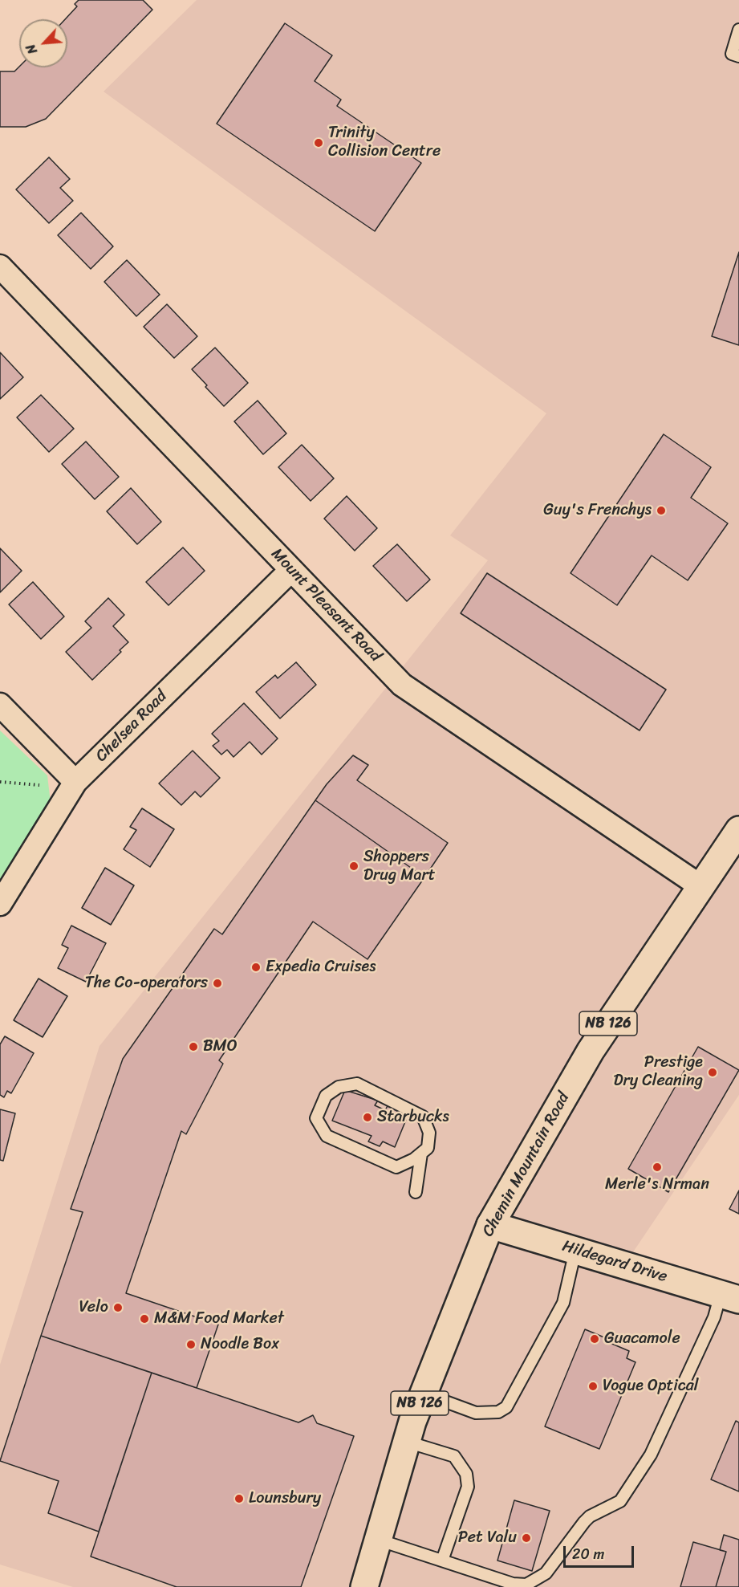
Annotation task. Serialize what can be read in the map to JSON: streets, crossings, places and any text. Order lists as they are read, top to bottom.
{
  "streets": {
    "main road": ["NB 126", "Chemin Mountain Road", "Hildegard Drive"],
    "street": ["Mount Pleasant Road", "Chelsea Road"]
  },
  "crossings": [
    ["Mount Pleasant Road", "Chelsea Road"],
    ["Mount Pleasant Road", "Chemin Mountain Road"],
    ["Chemin Mountain Road", "Hildegard Drive"]
  ],
  "places": [
    "Trinity Collision Centre",
    "Guy's Frenchys",
    "Shoppers Drug Mart",
    "Expedia Cruises",
    "The Co-operators",
    "BMO",
    "Prestige Dry Cleaning",
    "Starbucks",
    "Merle's Nrman",
    "Velo",
    "M&M Food Market",
    "Guacamole",
    "Noodle Box",
    "Vogue Optical",
    "Lounsbury",
    "Pet Valu"
  ],
  "scale_bar": "20 m",
  "north": "bottom left"
}
